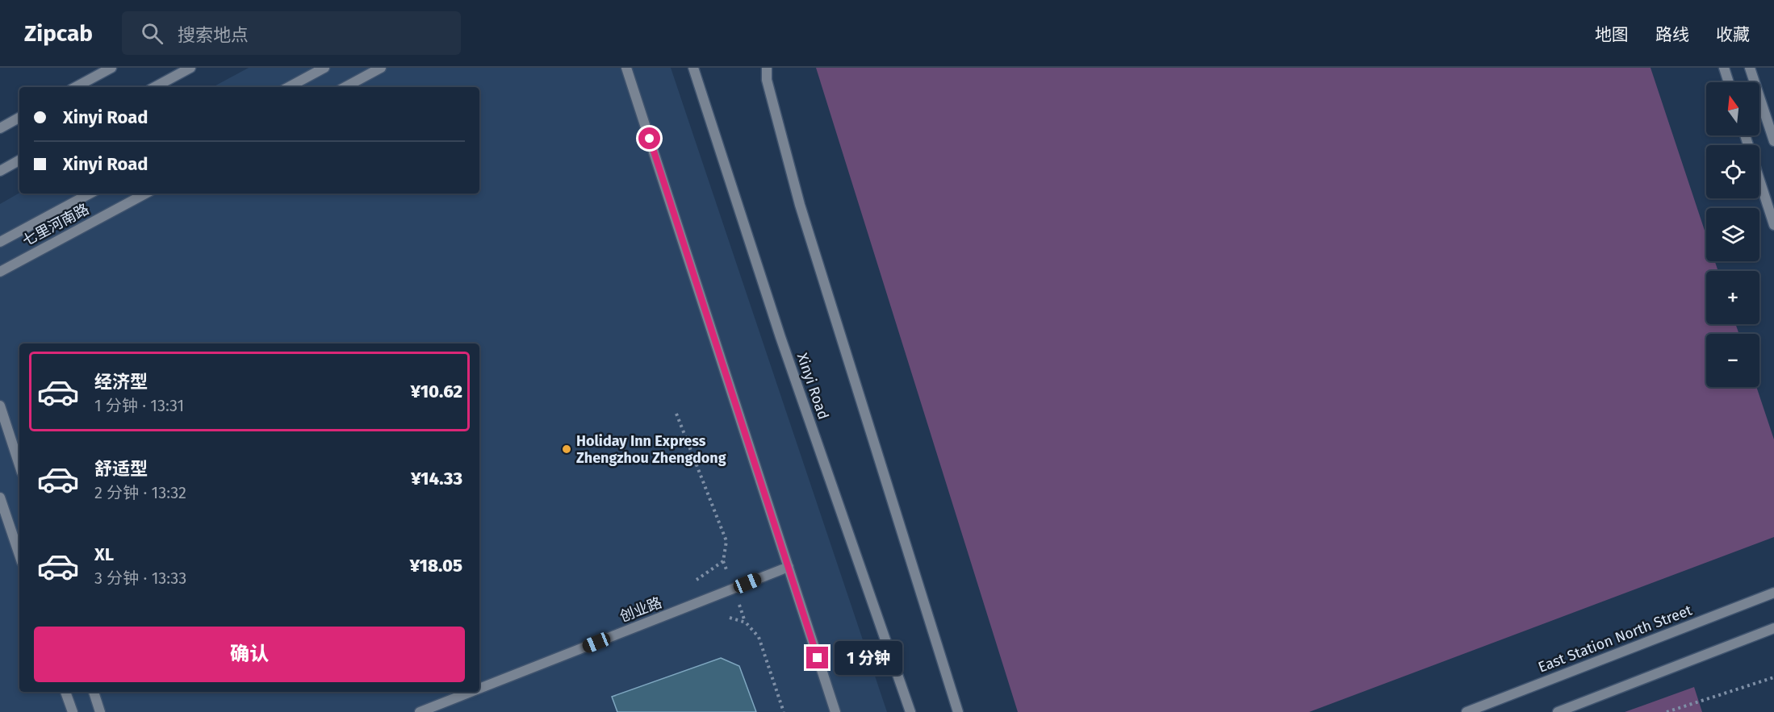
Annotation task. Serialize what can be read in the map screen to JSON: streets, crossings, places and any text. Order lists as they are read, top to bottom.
{
  "streets": {
    "street": [
      "七里河南路",
      "Xinyi Road",
      "创业路",
      "East Station North Street"
    ]
  },
  "places": ["Holiday Inn Express Zhengzhou Zhengdong"],
  "north": "top",
  "page": {
    "header": "Zipcab",
    "search": "搜索地点",
    "nav": ["地图", "路线", "收藏"],
    "map_buttons": ["+", "−"],
    "banner": ["Xinyi Road", "Xinyi Road"],
    "list": [
      {
        "name": "经济型",
        "note": "1 分钟 · 13:31",
        "value": "¥10.62"
      },
      {
        "name": "舒适型",
        "note": "2 分钟 · 13:32",
        "value": "¥14.33"
      },
      {
        "name": "XL",
        "note": "3 分钟 · 13:33",
        "value": "¥18.05"
      }
    ],
    "buttons": "确认",
    "bubble": "1 分钟"
  }
}
